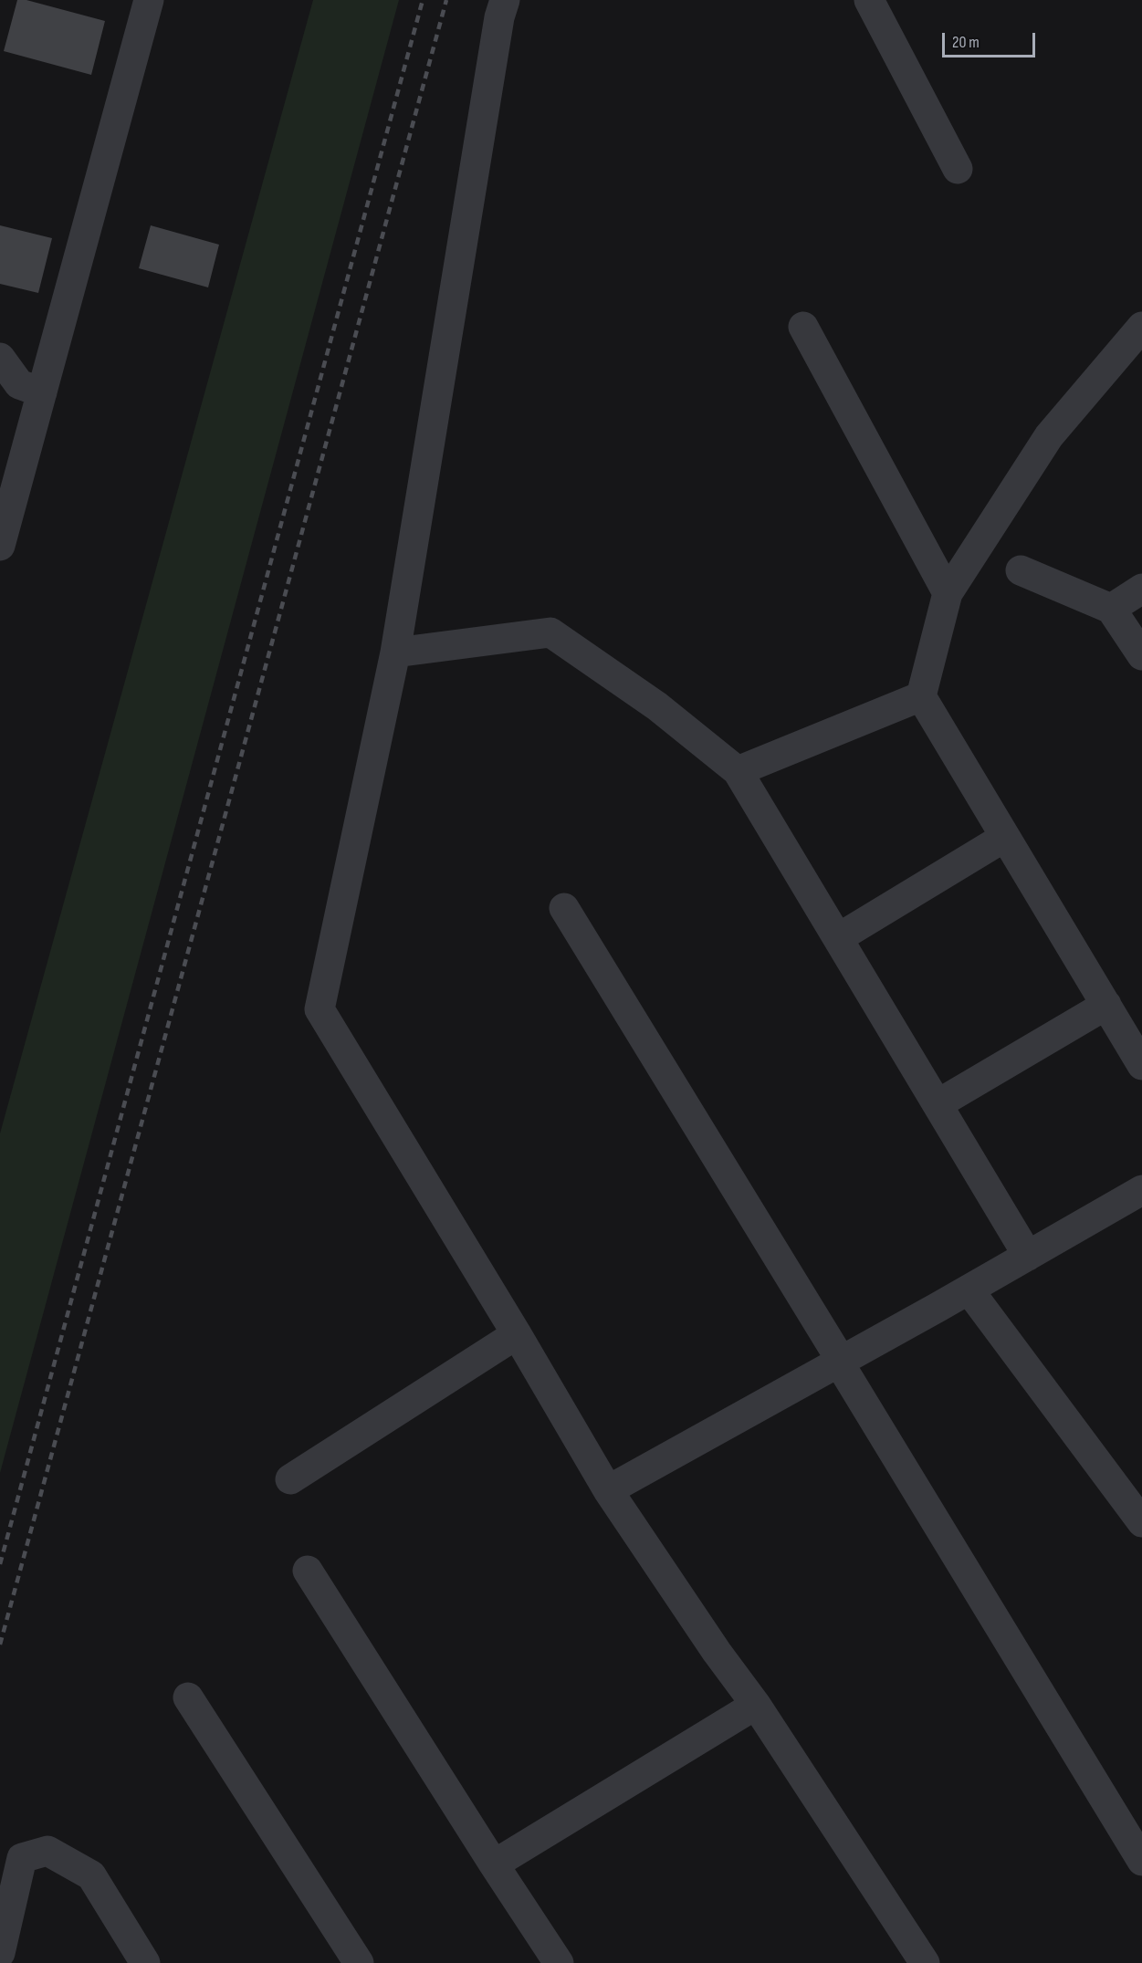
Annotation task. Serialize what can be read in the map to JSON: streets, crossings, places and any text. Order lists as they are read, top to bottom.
{
  "scale_bar": "20 m"
}
